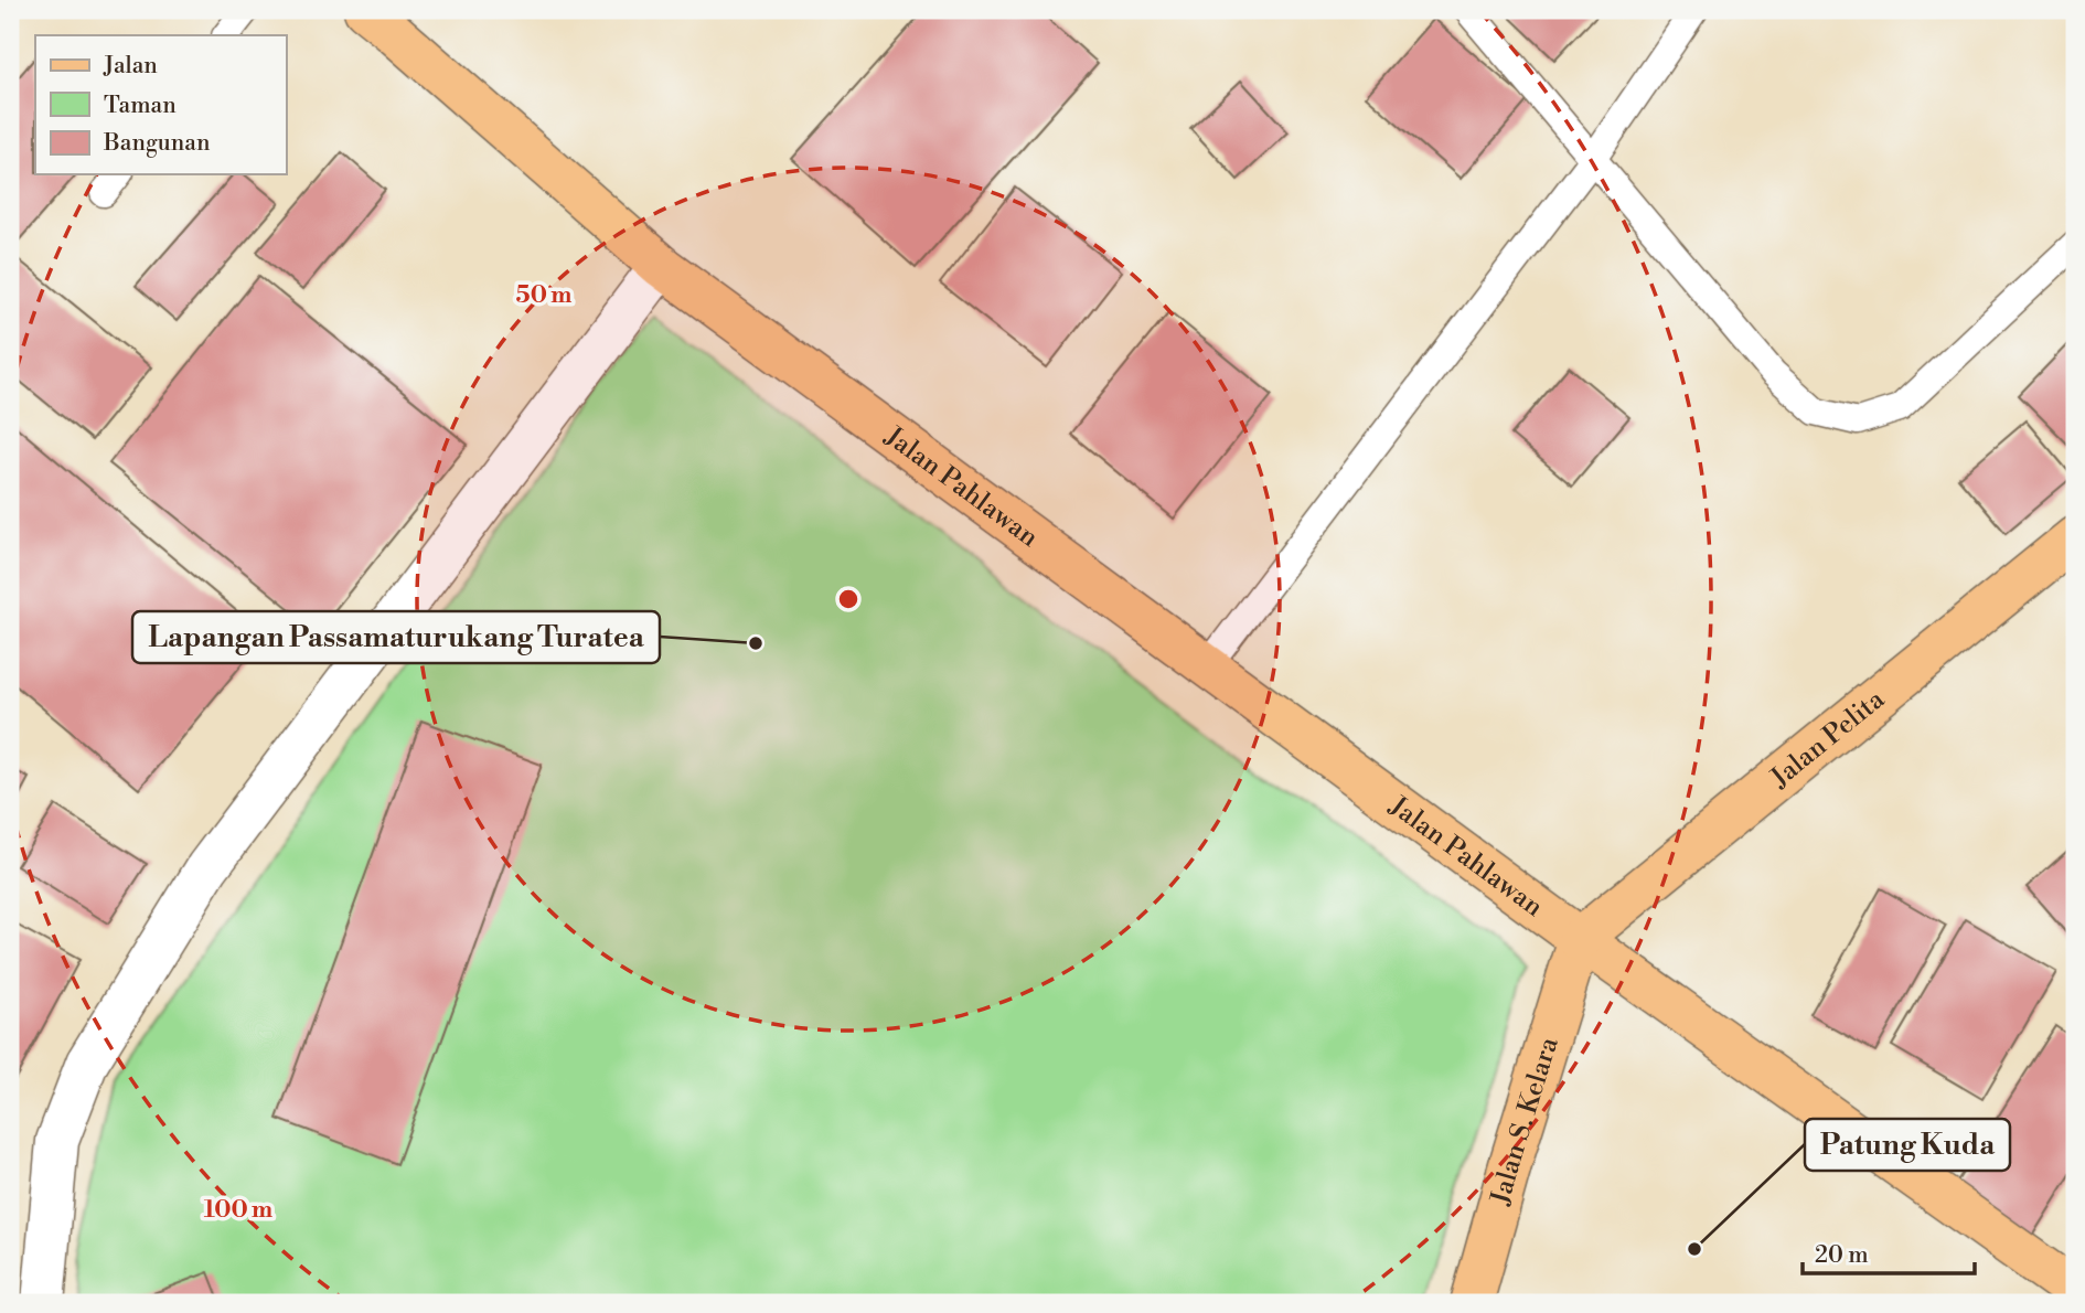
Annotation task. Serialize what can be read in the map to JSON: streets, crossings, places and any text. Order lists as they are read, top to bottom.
{
  "streets": {
    "main road": ["Jalan Pahlawan", "Jalan Pelita", "Jalan S. Kelara"]
  },
  "crossings": [
    ["Jalan Pahlawan", "Jalan Pelita"],
    ["Jalan Pahlawan", "Jalan S. Kelara"],
    ["Jalan Pelita", "Jalan S. Kelara"]
  ],
  "places": ["Lapangan Passamaturukang Turatea", "Patung Kuda"],
  "legend": ["Jalan", "Taman", "Bangunan"],
  "scale_bar": "20 m",
  "rings": ["50 m", "100 m"]
}
